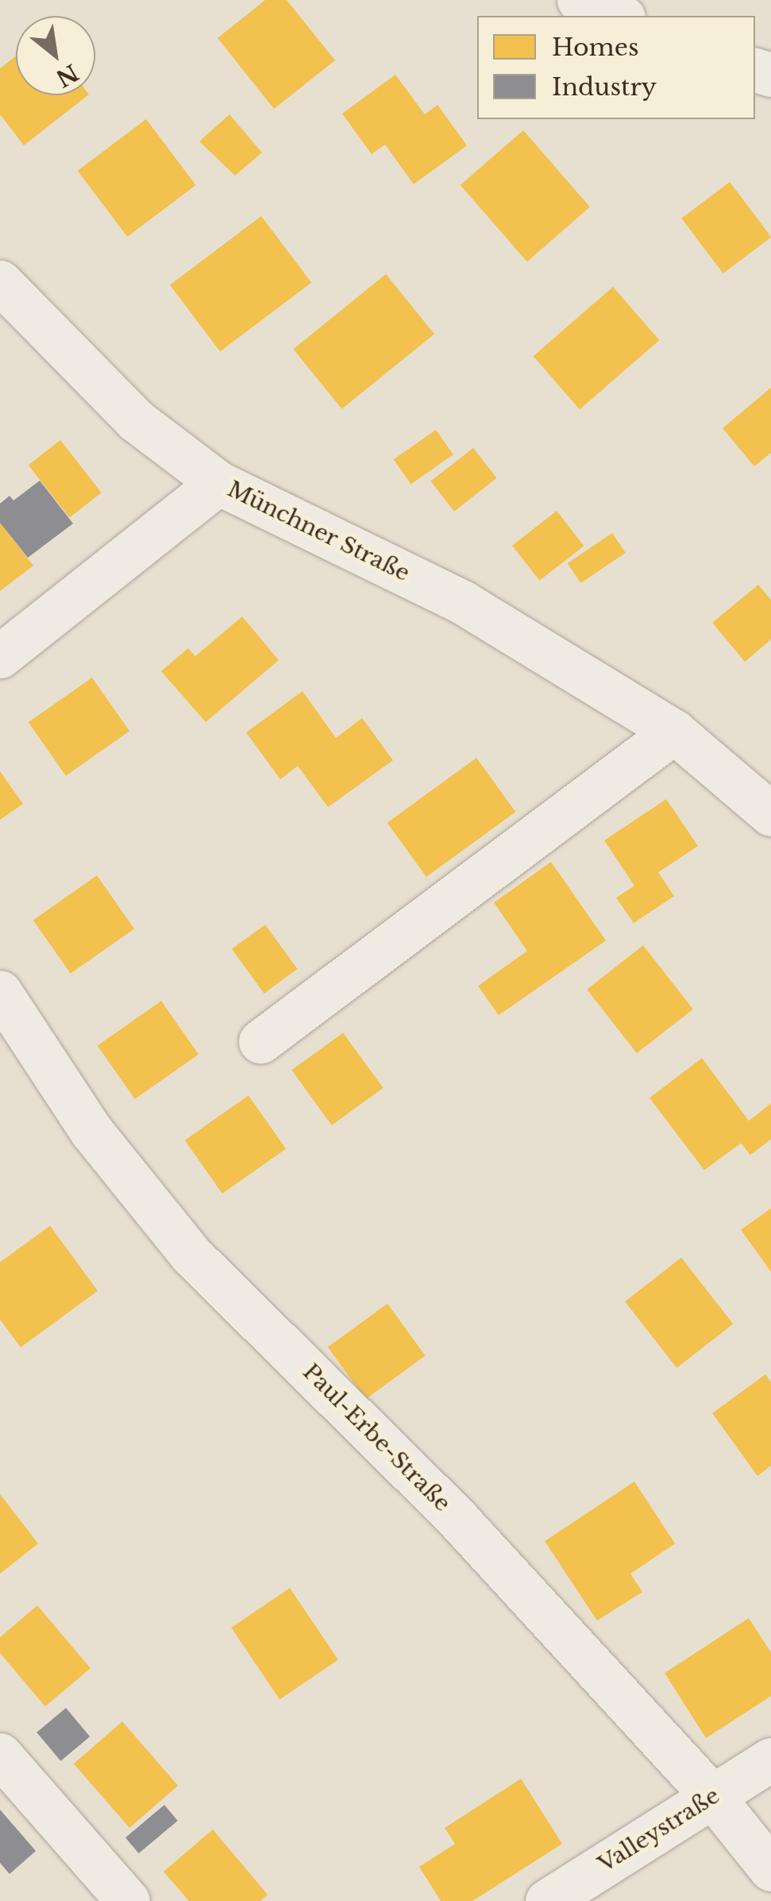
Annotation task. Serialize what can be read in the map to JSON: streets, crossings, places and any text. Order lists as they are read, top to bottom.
{
  "streets": {
    "street": ["Münchner Straße", "Paul-Erbe-Straße", "Valleystraße"]
  },
  "crossings": [
    ["Paul-Erbe-Straße", "Valleystraße"]
  ],
  "legend": ["Homes", "Industry"],
  "north": "bottom right"
}
